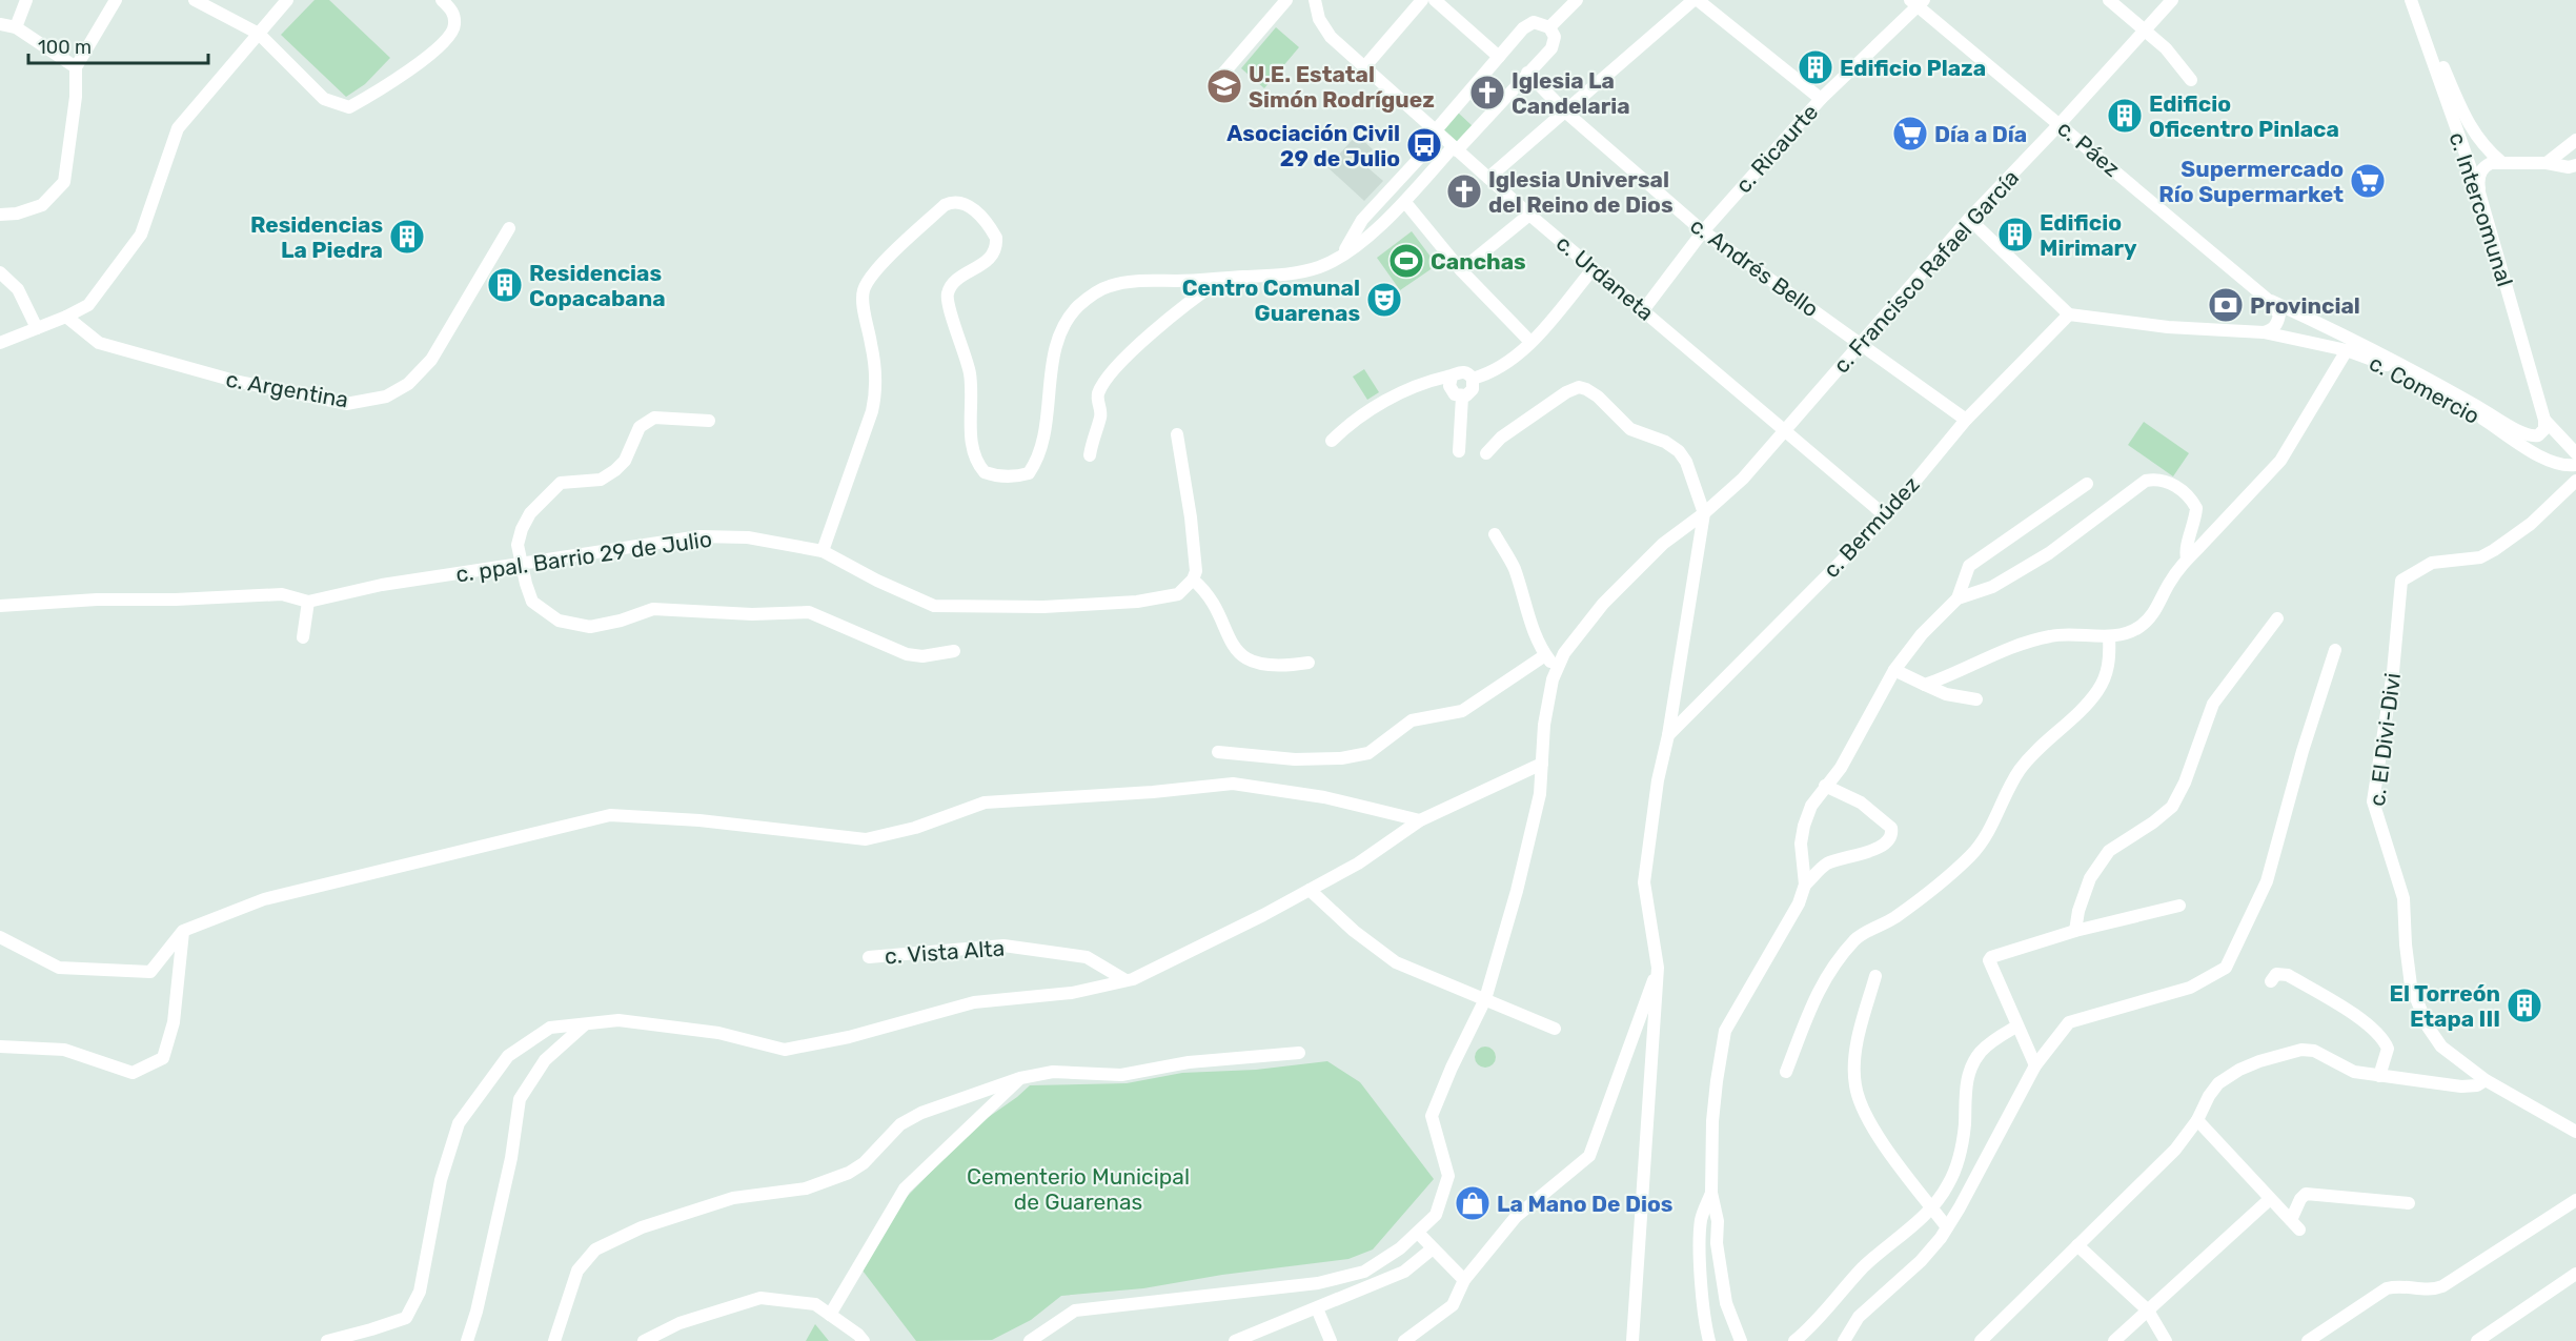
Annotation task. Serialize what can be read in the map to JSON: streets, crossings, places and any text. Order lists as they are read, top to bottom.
{
  "streets": {
    "street": [
      "c. Ricaurte",
      "c. Páez",
      "c. Intercomunal",
      "c. Andrés Bello",
      "c. Francisco Rafael García",
      "c. Urdaneta",
      "c. Argentina",
      "c. Comercio",
      "c. Bermúdez",
      "c. ppal. Barrio 29 de Julio",
      "c. El Divi-Divi",
      "c. Vista Alta"
    ]
  },
  "crossings": [
    ["c. Ricaurte", "c. Páez"],
    ["c. Ricaurte", "c. Andrés Bello"],
    ["c. Ricaurte", "c. Urdaneta"],
    ["c. Páez", "c. Francisco Rafael García"],
    ["c. Andrés Bello", "c. Francisco Rafael García"],
    ["c. Andrés Bello", "c. Bermúdez"],
    ["c. Francisco Rafael García", "c. Urdaneta"],
    ["c. Urdaneta", "c. Bermúdez"],
    ["c. Comercio", "c. Bermúdez"]
  ],
  "parks": ["Cementerio Municipal de Guarenas"],
  "places": {
    "building": [
      "Edificio Plaza",
      "Edificio Oficentro Pinlaca",
      "Edificio Mirimary",
      "Residencias La Piedra",
      "Residencias Copacabana",
      "El Torreón Etapa III"
    ],
    "school or university": ["U.E. Estatal Simón Rodríguez"],
    "church": ["Iglesia La Candelaria", "Iglesia Universal del Reino de Dios"],
    "supermarket": ["Día a Día", "Supermercado Río Supermarket"],
    "bus stop": ["Asociación Civil 29 de Julio"],
    "sports": ["Canchas"],
    "theatre": ["Centro Comunal Guarenas"],
    "bank": ["Provincial"],
    "shop": ["La Mano De Dios"]
  },
  "scale_bar": "100 m"
}
